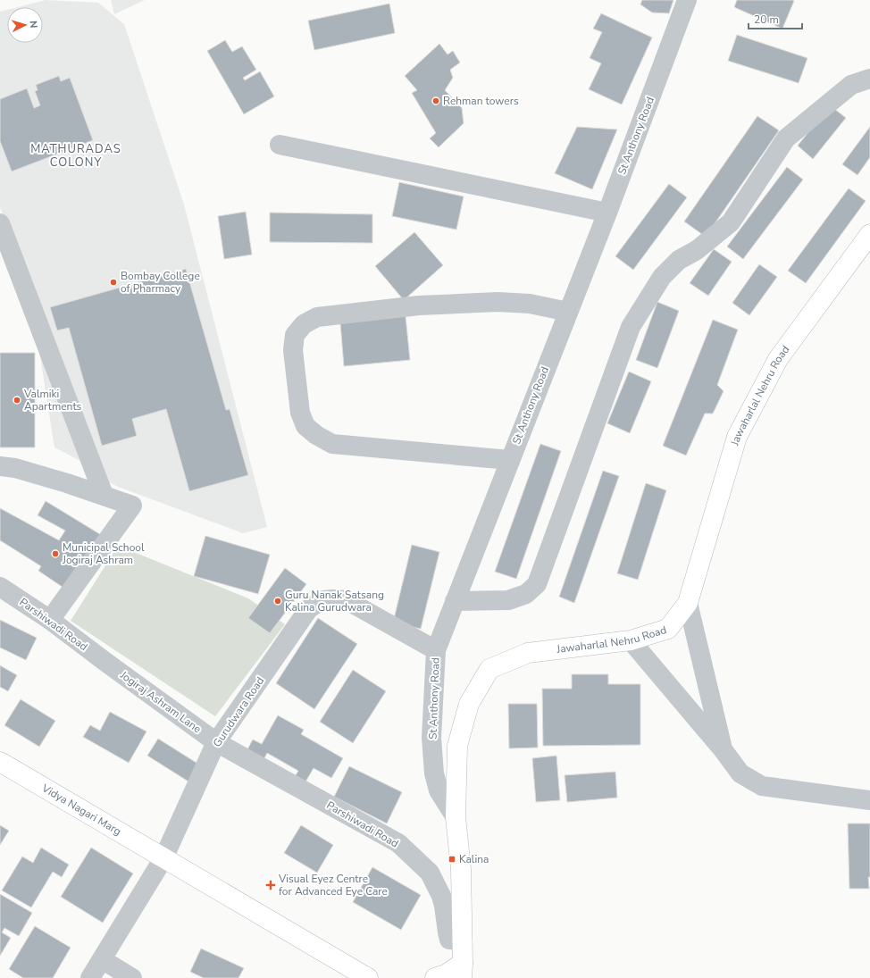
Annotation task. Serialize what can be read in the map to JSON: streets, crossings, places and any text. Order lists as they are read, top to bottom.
{
  "streets": {
    "main road": ["Jawaharlal Nehru Road", "Vidya Nagari Marg"],
    "street": [
      "St Anthony Road",
      "Parshiwadi Road",
      "Jogiraj Ashram Lane",
      "Gurudwara Road"
    ]
  },
  "crossings": [
    ["St Anthony Road", "Jawaharlal Nehru Road"],
    ["St Anthony Road", "Gurudwara Road"],
    ["Jawaharlal Nehru Road", "Parshiwadi Road"],
    ["Parshiwadi Road", "Jogiraj Ashram Lane"],
    ["Parshiwadi Road", "Gurudwara Road"],
    ["Jogiraj Ashram Lane", "Gurudwara Road"],
    ["Gurudwara Road", "Vidya Nagari Marg"]
  ],
  "districts": ["MATHURADAS COLONY"],
  "places": {
    "other": [
      "Rehman towers",
      "Bombay College of Pharmacy",
      "Valmiki Apartments",
      "Municipal School Jogiraj Ashram",
      "Guru Nanak Satsang Kalina Gurudwara"
    ],
    "transit": ["Kalina"],
    "health": ["Visual Eyez Centre for Advanced Eye Care"]
  },
  "scale_bar": "20 m",
  "north": "right"
}
